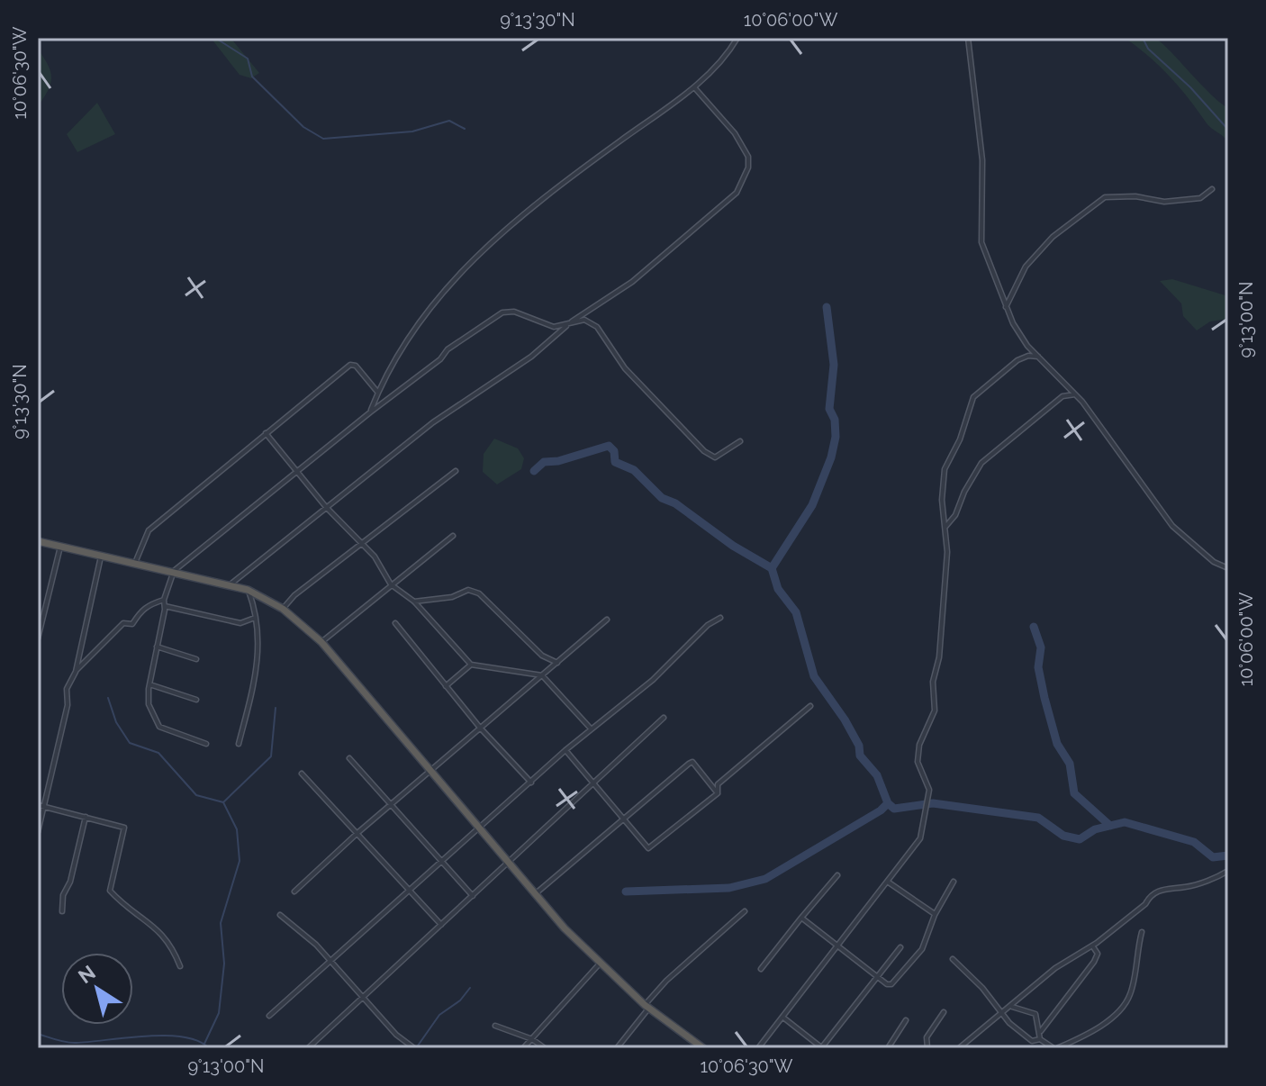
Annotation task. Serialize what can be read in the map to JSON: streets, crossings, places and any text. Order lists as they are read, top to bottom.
{
  "north": "top left",
  "coordinates": [
    "9°13'30\"N",
    "10°06'00\"W",
    "10°06'30\"W",
    "9°13'00\"N"
  ]
}
